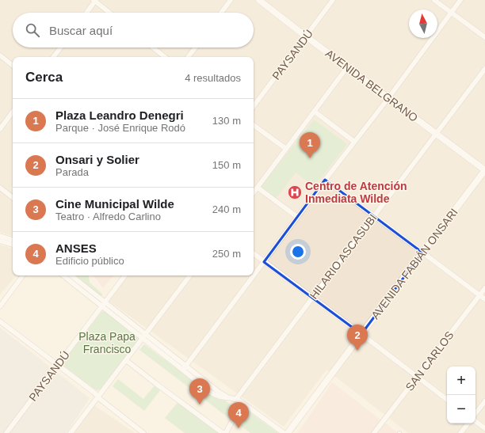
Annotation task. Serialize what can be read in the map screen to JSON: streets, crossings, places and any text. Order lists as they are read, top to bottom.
{
  "streets": {
    "street": [
      "PAYSANDÚ",
      "AVENIDA BELGRANO",
      "HILARIO ASCASUBI",
      "AVENIDA FABIÁN ONSARI",
      "SAN CARLOS"
    ]
  },
  "crossings": [
    ["PAYSANDÚ", "AVENIDA BELGRANO"],
    ["AVENIDA BELGRANO", "HILARIO ASCASUBI"],
    ["AVENIDA BELGRANO", "AVENIDA FABIÁN ONSARI"]
  ],
  "parks": ["Plaza Papa Francisco"],
  "places": {
    "hospital": ["Centro de Atención Inmediata Wilde"]
  },
  "north": "top",
  "page": {
    "search": "Buscar aquí",
    "heading": ["Cerca", "4 resultados"],
    "list": [
      {
        "mark": "1",
        "name": "Plaza Leandro Denegri",
        "note": "Parque · José Enrique Rodó",
        "value": "130 m"
      },
      {
        "mark": "2",
        "name": "Onsari y Solier",
        "note": "Parada",
        "value": "150 m"
      },
      {
        "mark": "3",
        "name": "Cine Municipal Wilde",
        "note": "Teatro · Alfredo Carlino",
        "value": "240 m"
      },
      {
        "mark": "4",
        "name": "ANSES",
        "note": "Edificio público",
        "value": "250 m"
      }
    ],
    "pins": [
      "1",
      "2",
      "3",
      "4"
    ],
    "map_buttons": ["+", "−"]
  }
}
